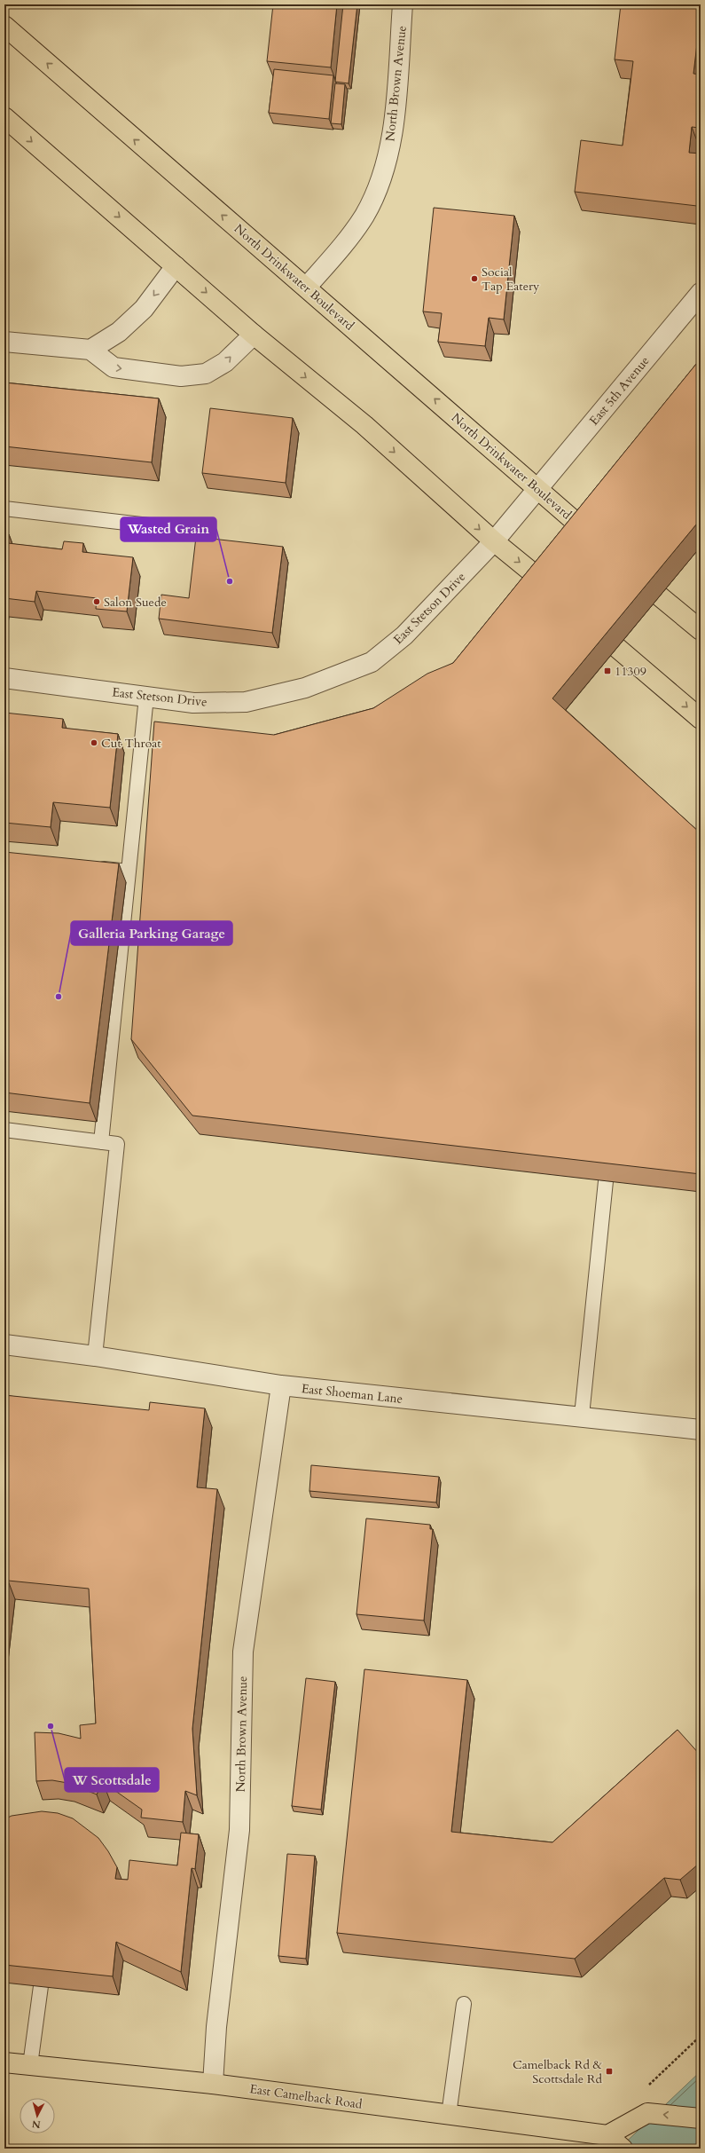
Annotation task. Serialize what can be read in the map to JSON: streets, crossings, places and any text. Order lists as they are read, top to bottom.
{
  "streets": {
    "main road": ["North Drinkwater Boulevard", "East Camelback Road"],
    "street": [
      "North Brown Avenue",
      "East 5th Avenue",
      "East Stetson Drive",
      "East Shoeman Lane"
    ]
  },
  "crossings": [
    ["North Brown Avenue", "North Drinkwater Boulevard"],
    ["North Brown Avenue", "East Shoeman Lane"],
    ["North Brown Avenue", "East Camelback Road"],
    ["North Drinkwater Boulevard", "East 5th Avenue"],
    ["East 5th Avenue", "East Stetson Drive"]
  ],
  "places": {
    "other": [
      "Social Tap Eatery",
      "Wasted Grain",
      "Salon Suede",
      "Cut Throat",
      "Galleria Parking Garage",
      "W Scottsdale"
    ],
    "transit": ["11309", "Camelback Rd & Scottsdale Rd"]
  },
  "north": "bottom"
}
